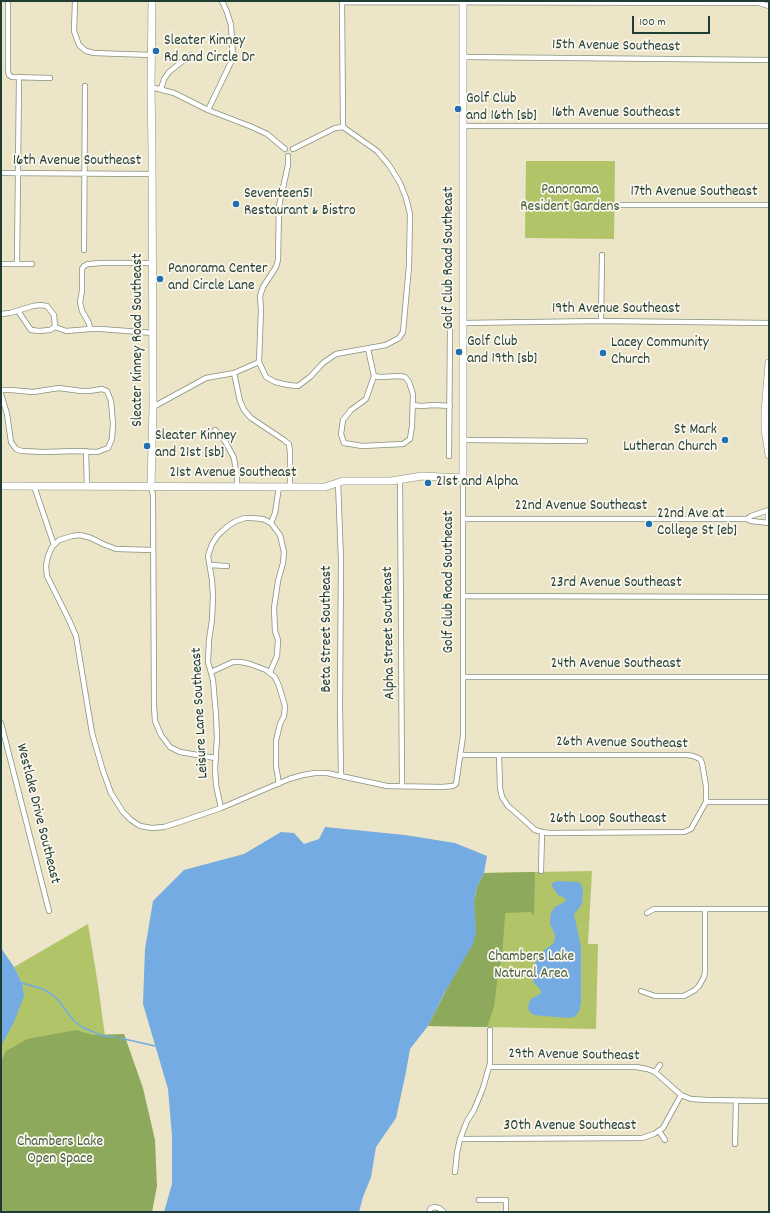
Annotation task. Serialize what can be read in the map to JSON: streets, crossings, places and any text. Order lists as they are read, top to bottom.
{
  "streets": {
    "street": [
      "15th Avenue Southeast",
      "16th Avenue Southeast",
      "17th Avenue Southeast",
      "Golf Club Road Southeast",
      "19th Avenue Southeast",
      "Sleater Kinney Road Southeast",
      "21st Avenue Southeast",
      "22nd Avenue Southeast",
      "23rd Avenue Southeast",
      "Beta Street Southeast",
      "Alpha Street Southeast",
      "24th Avenue Southeast",
      "Leisure Lane Southeast",
      "26th Avenue Southeast",
      "Westlake Drive Southeast",
      "26th Loop Southeast",
      "29th Avenue Southeast",
      "30th Avenue Southeast"
    ]
  },
  "crossings": [
    ["15th Avenue Southeast", "Golf Club Road Southeast"],
    ["16th Avenue Southeast", "Golf Club Road Southeast"],
    ["16th Avenue Southeast", "Sleater Kinney Road Southeast"],
    ["Golf Club Road Southeast", "19th Avenue Southeast"],
    ["Golf Club Road Southeast", "21st Avenue Southeast"],
    ["Golf Club Road Southeast", "22nd Avenue Southeast"],
    ["Golf Club Road Southeast", "23rd Avenue Southeast"],
    ["Golf Club Road Southeast", "Alpha Street Southeast"],
    ["Golf Club Road Southeast", "24th Avenue Southeast"],
    ["Golf Club Road Southeast", "26th Avenue Southeast"],
    ["Sleater Kinney Road Southeast", "21st Avenue Southeast"],
    ["Sleater Kinney Road Southeast", "Leisure Lane Southeast"],
    ["21st Avenue Southeast", "Beta Street Southeast"],
    ["21st Avenue Southeast", "Alpha Street Southeast"],
    ["26th Avenue Southeast", "26th Loop Southeast"]
  ],
  "parks": ["Panorama Resident Gardens", "Chambers Lake Natural Area", "Chambers Lake Open Space"],
  "places": [
    "Sleater Kinney Rd and Circle Dr",
    "Golf Club and 16th [sb]",
    "Seventeen51 Restaurant & Bistro",
    "Panorama Center and Circle Lane",
    "Golf Club and 19th [sb]",
    "Lacey Community Church",
    "St Mark Lutheran Church",
    "Sleater Kinney and 21st [sb]",
    "21st and Alpha",
    "22nd Ave at College St [eb]"
  ],
  "scale_bar": "100 m"
}
